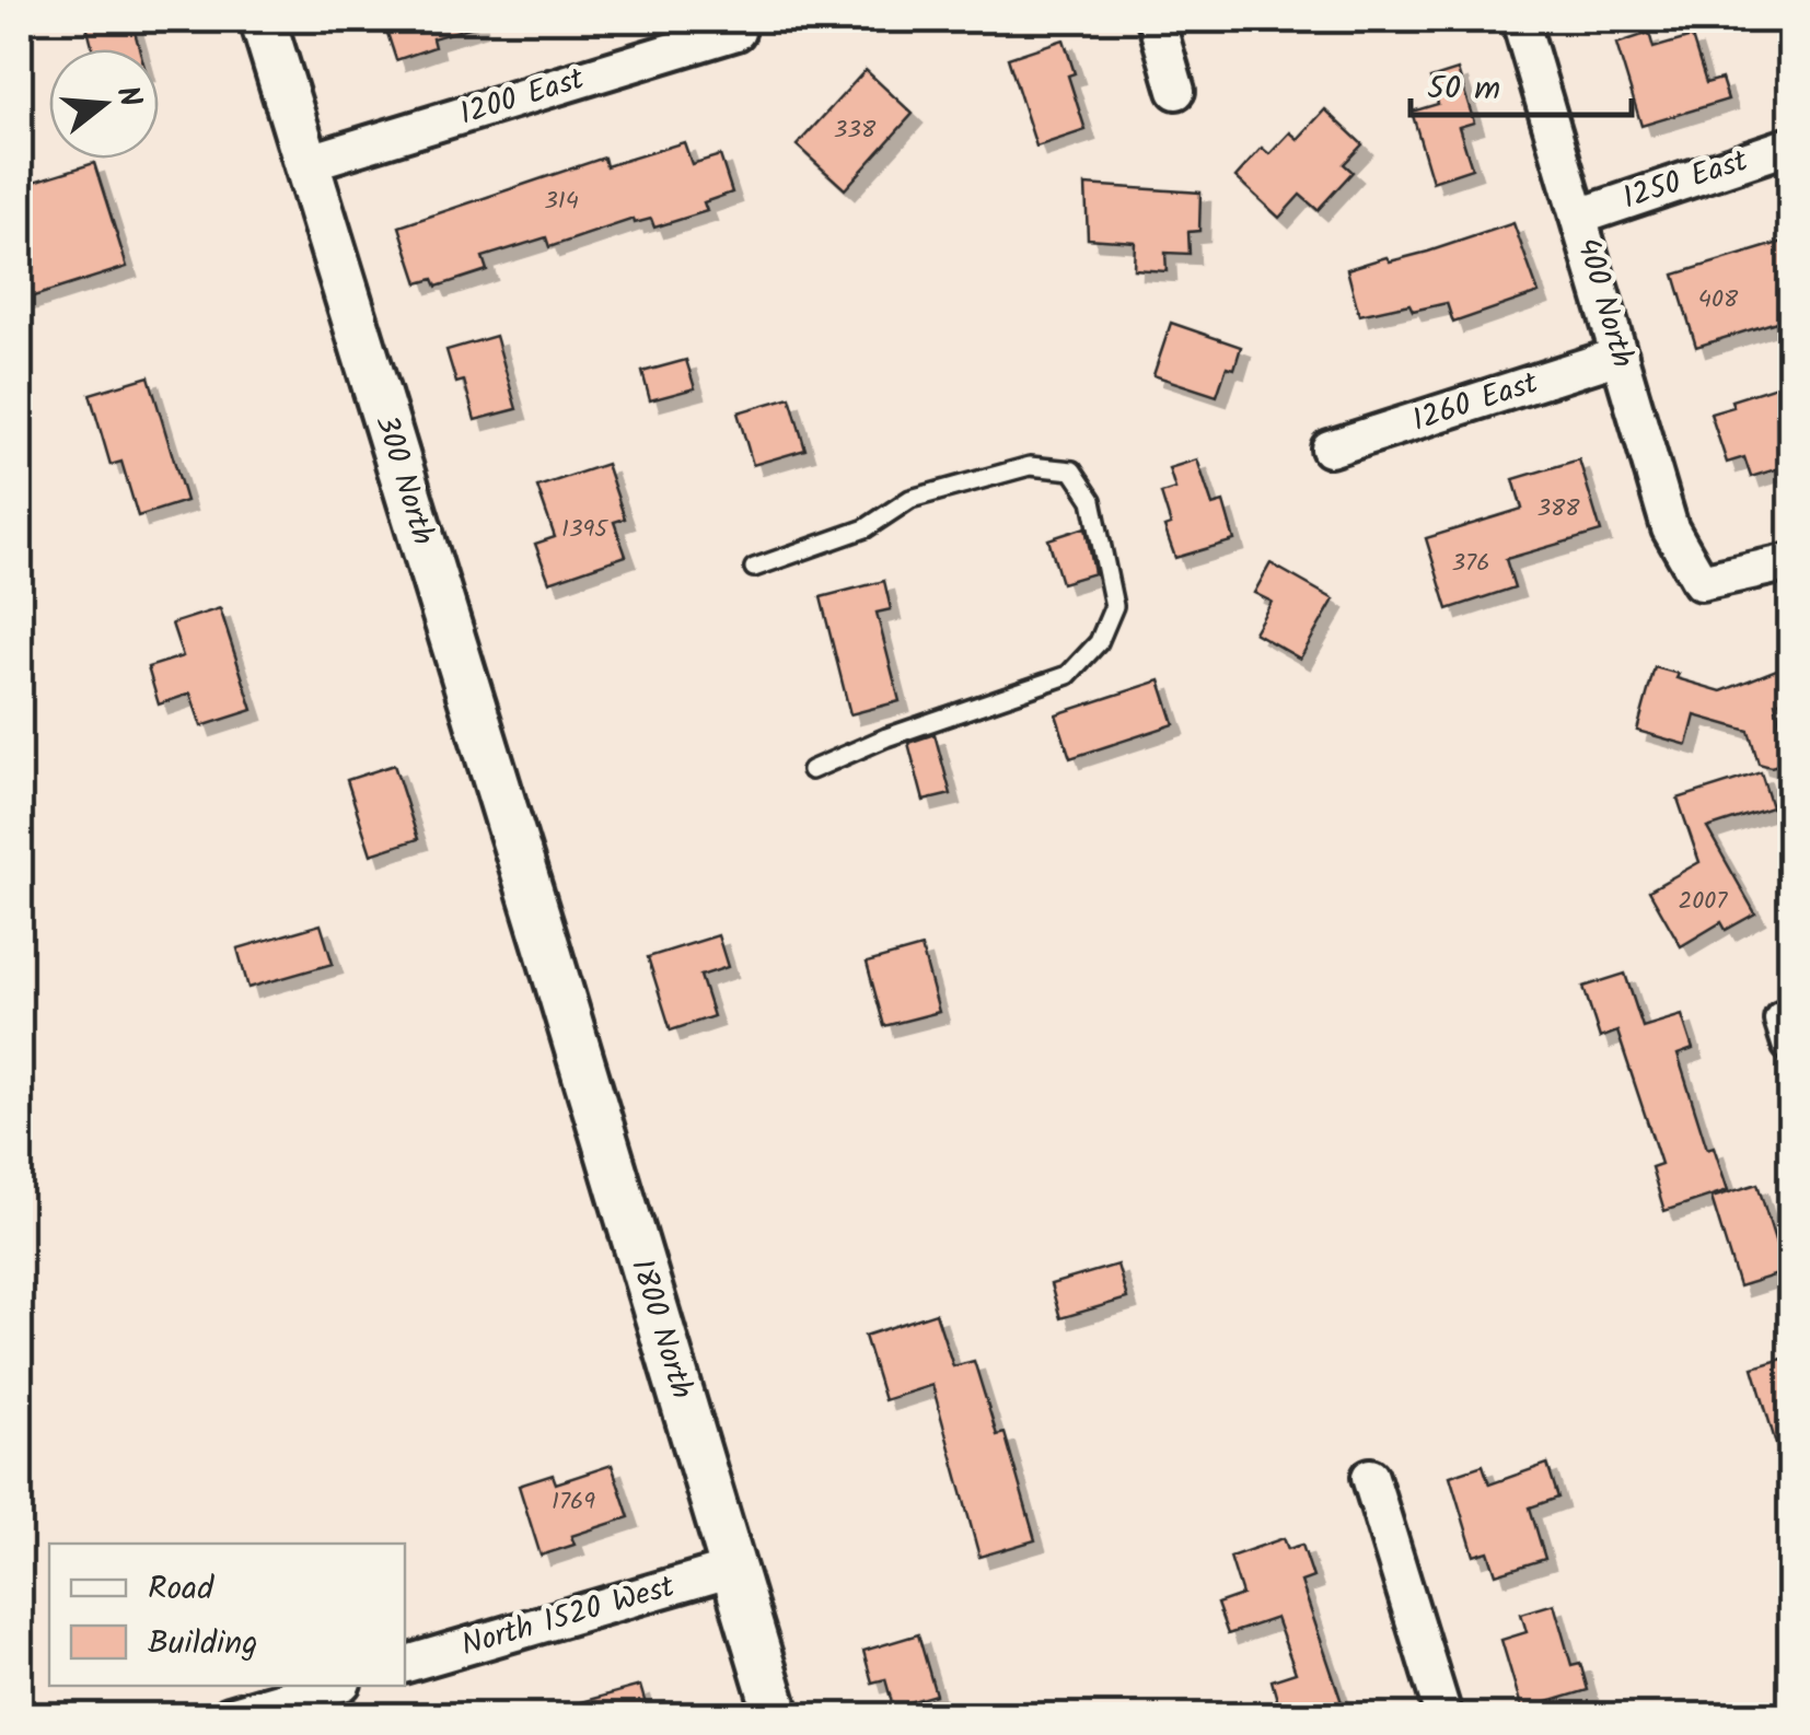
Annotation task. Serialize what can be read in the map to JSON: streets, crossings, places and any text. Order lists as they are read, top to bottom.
{
  "streets": {
    "street": [
      "1200 East",
      "1250 East",
      "400 North",
      "1260 East",
      "300 North",
      "1800 North",
      "North 1520 West"
    ]
  },
  "crossings": [
    ["1200 East", "300 North"],
    ["1250 East", "400 North"],
    ["400 North", "1260 East"],
    ["300 North", "1800 North"],
    ["1800 North", "North 1520 West"]
  ],
  "house_numbers": [
    "338",
    "314",
    "408",
    "388",
    "1395",
    "376",
    "2007",
    "1769"
  ],
  "legend": ["Road", "Building"],
  "scale_bar": "50 m",
  "north": "right"
}
